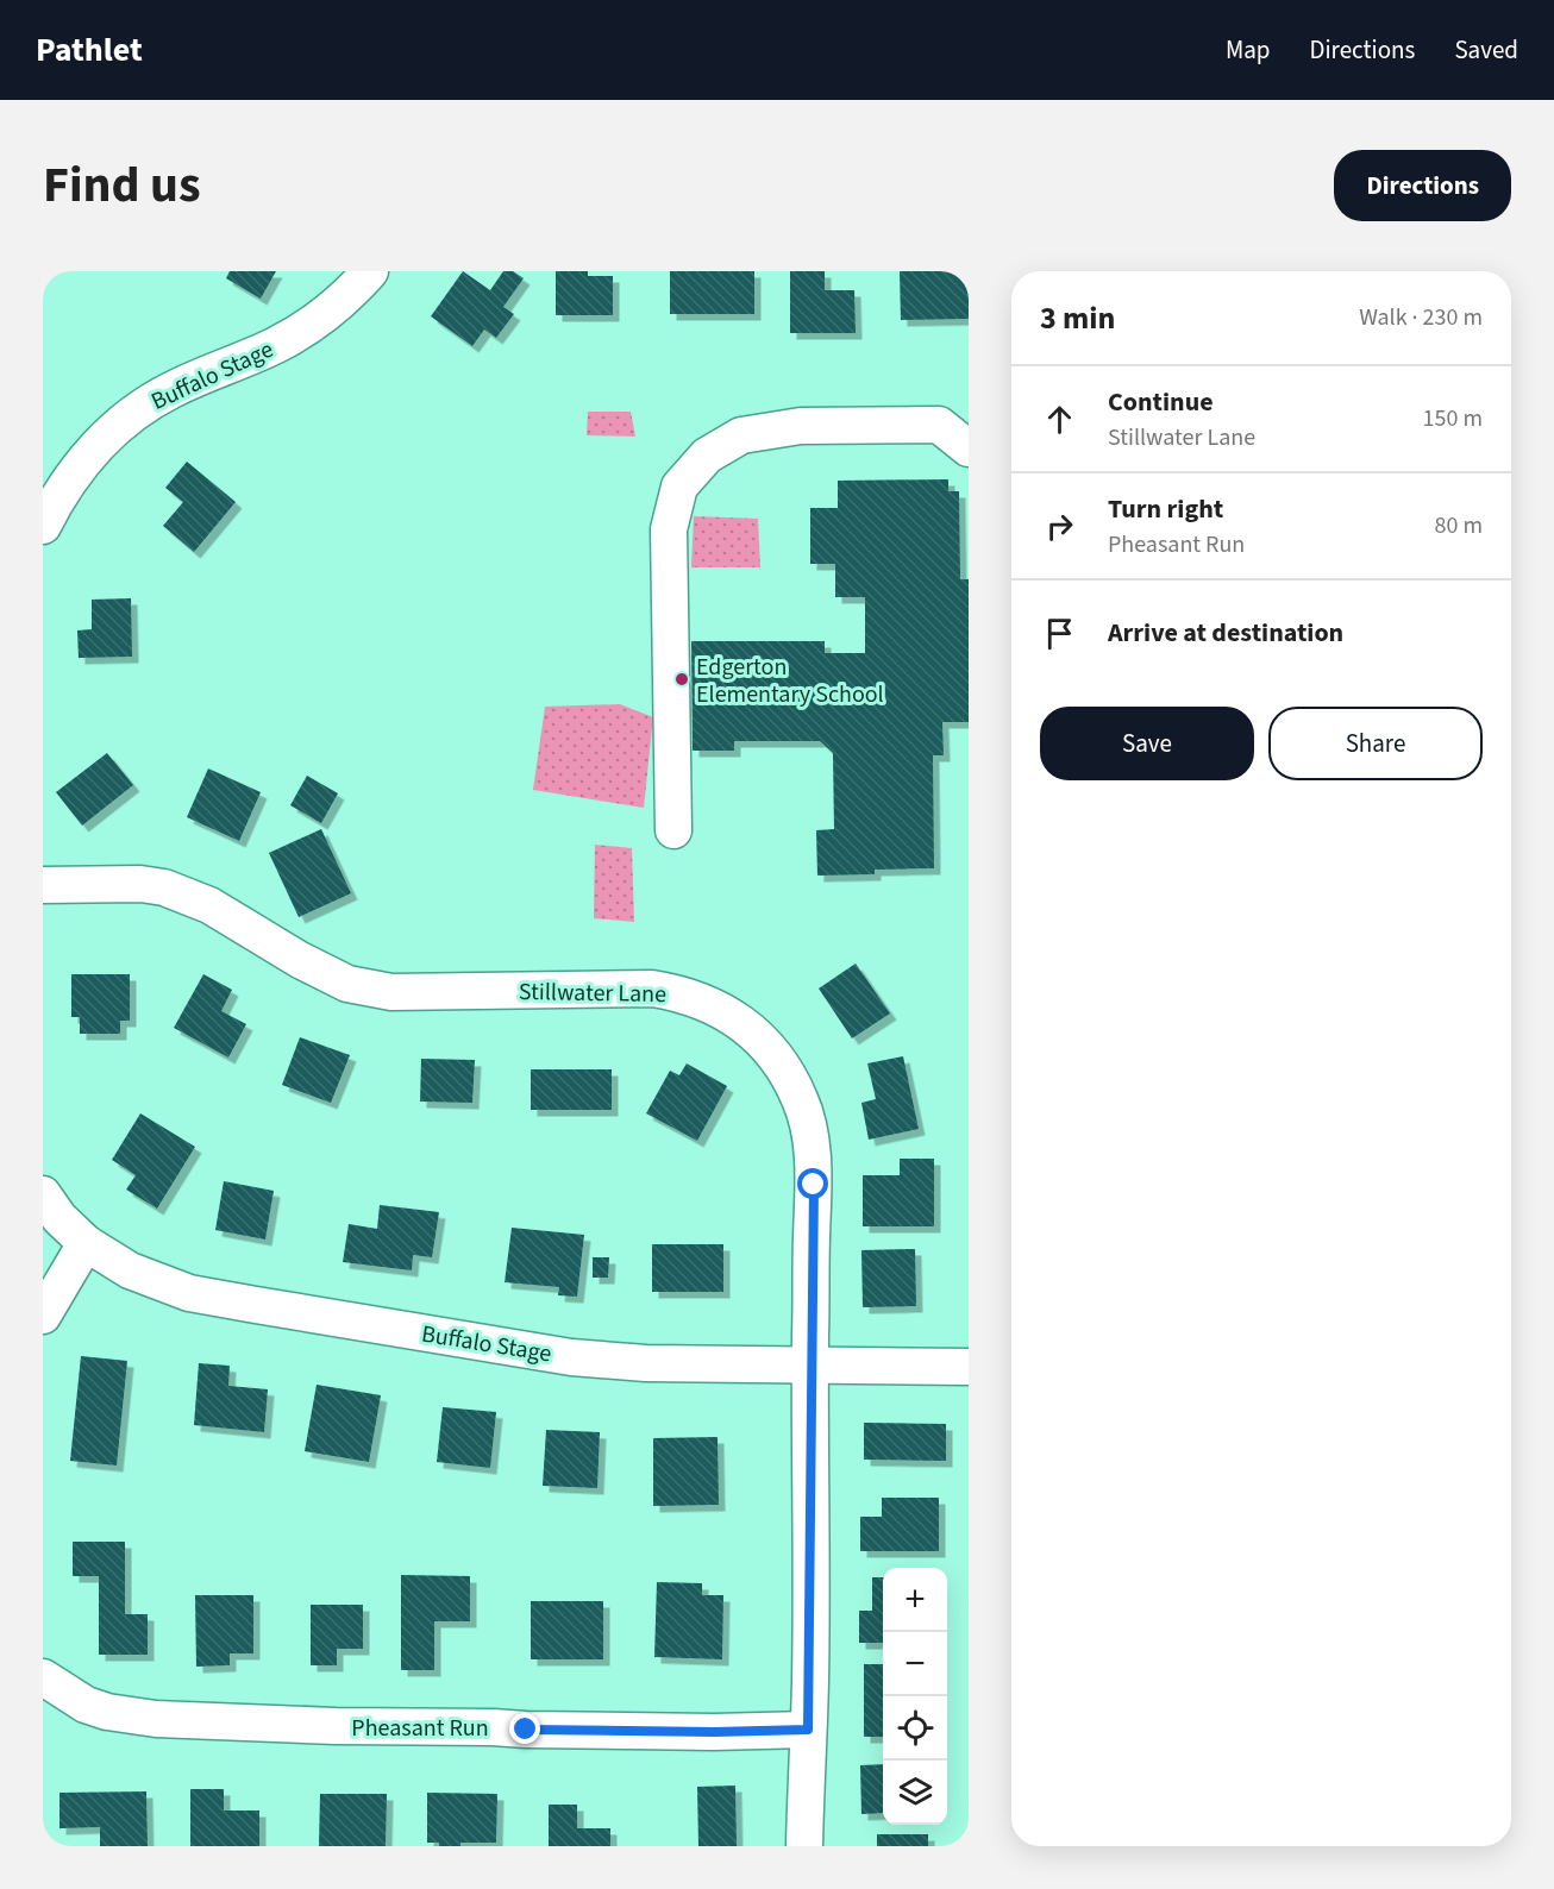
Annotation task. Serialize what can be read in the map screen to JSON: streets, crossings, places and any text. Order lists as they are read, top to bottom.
{
  "streets": {
    "street": ["Buffalo Stage", "Stillwater Lane", "Pheasant Run"]
  },
  "crossings": [
    ["Buffalo Stage", "Stillwater Lane"],
    ["Stillwater Lane", "Pheasant Run"]
  ],
  "places": ["Edgerton Elementary School"],
  "page": {
    "header": "Pathlet",
    "nav": ["Map", "Directions", "Saved"],
    "title": "Find us",
    "buttons": [
      "Directions",
      ["Save", "Share"]
    ],
    "heading": ["3 min", "Walk · 230 m"],
    "list": [
      ["Continue", "Stillwater Lane", "150 m"],
      ["Turn right", "Pheasant Run", "80 m"],
      "Arrive at destination"
    ],
    "map_buttons": ["+", "−"]
  }
}
